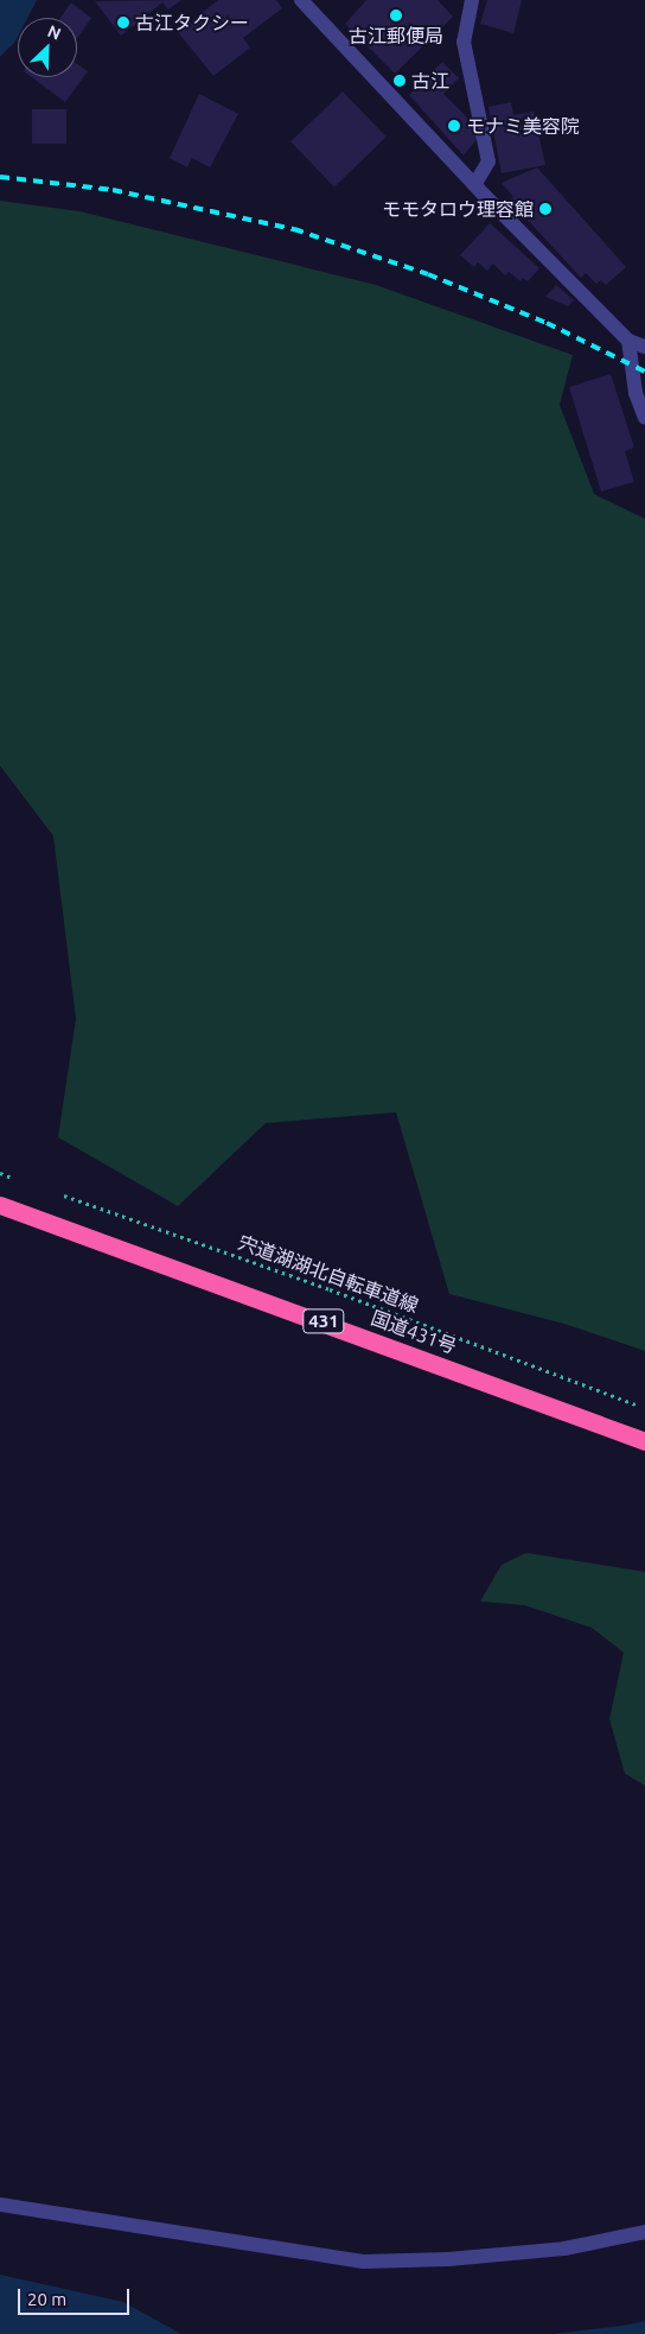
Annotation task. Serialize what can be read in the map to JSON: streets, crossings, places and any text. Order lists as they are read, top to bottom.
{
  "streets": {
    "highway": ["431", "国道431号"],
    "path": ["宍道湖湖北自転車道線"]
  },
  "places": [
    "古江郵便局",
    "古江タクシー",
    "古江",
    "モナミ美容院",
    "モモタロウ理容館"
  ],
  "scale_bar": "20 m",
  "north": "top right"
}
